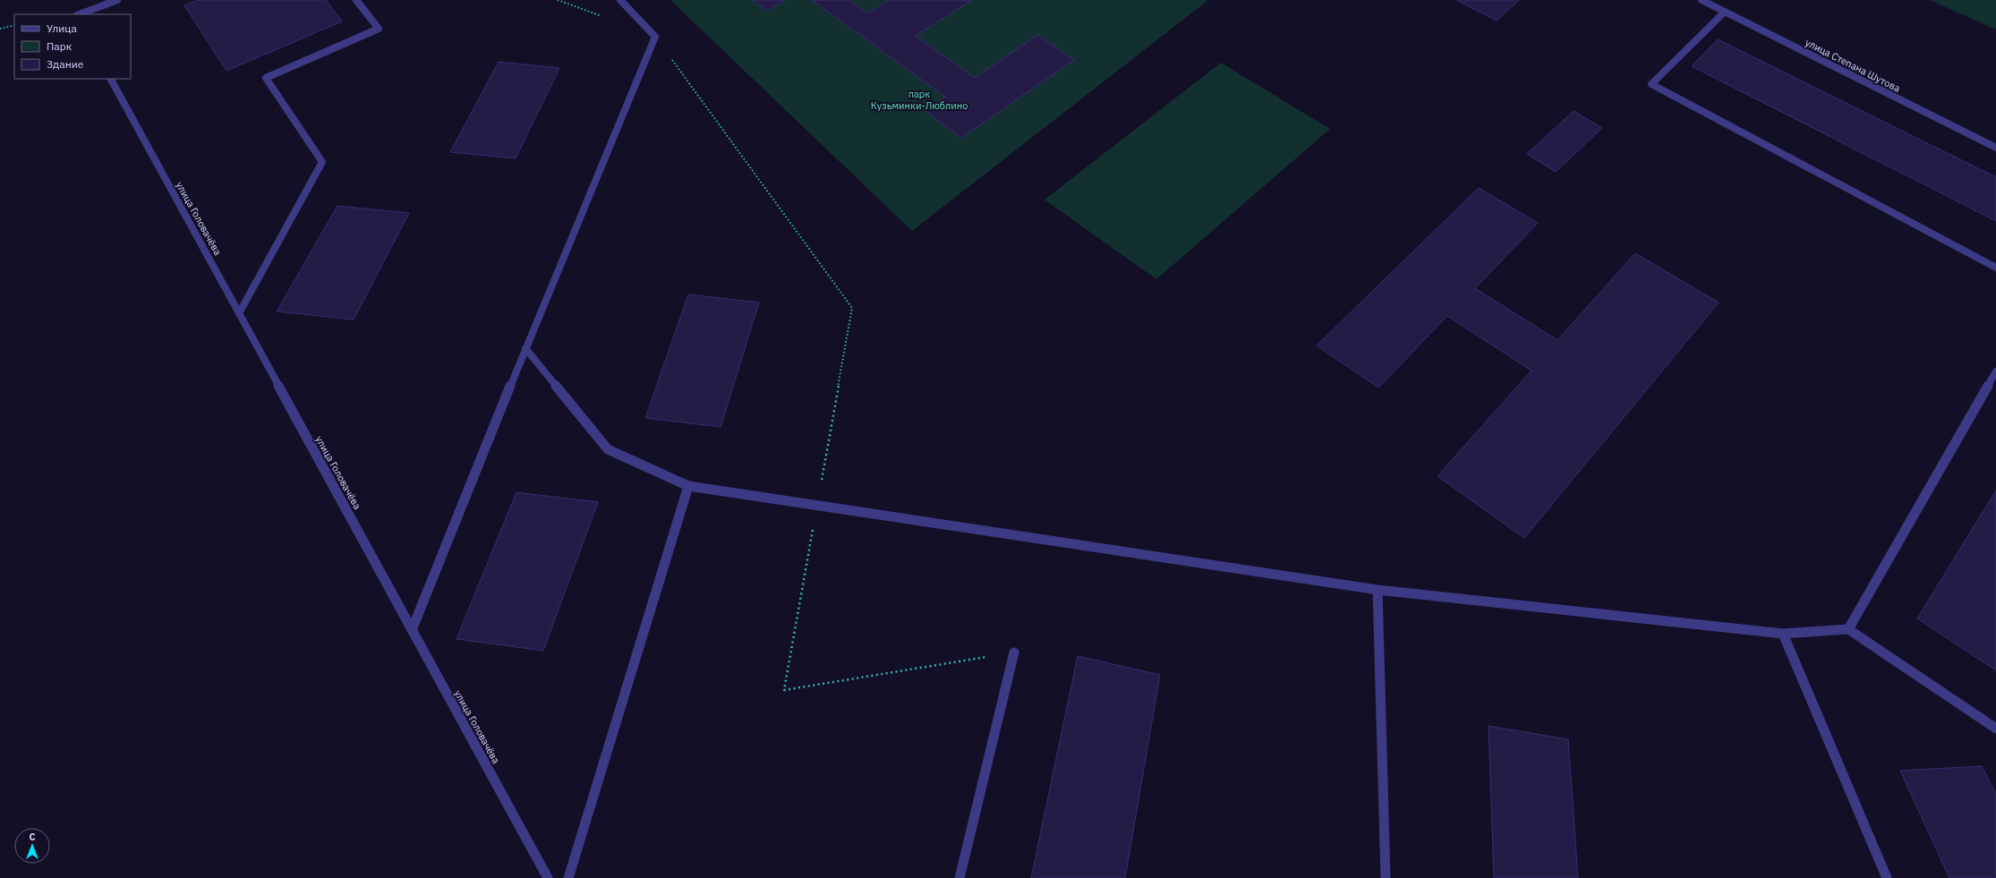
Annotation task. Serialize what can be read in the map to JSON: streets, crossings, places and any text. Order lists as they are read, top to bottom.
{
  "streets": {
    "street": ["улица Степана Шутова", "улица Головачёва"]
  },
  "parks": ["парк Кузьминки-Люблино"],
  "legend": ["Улица", "Парк", "Здание"],
  "north": "top"
}
